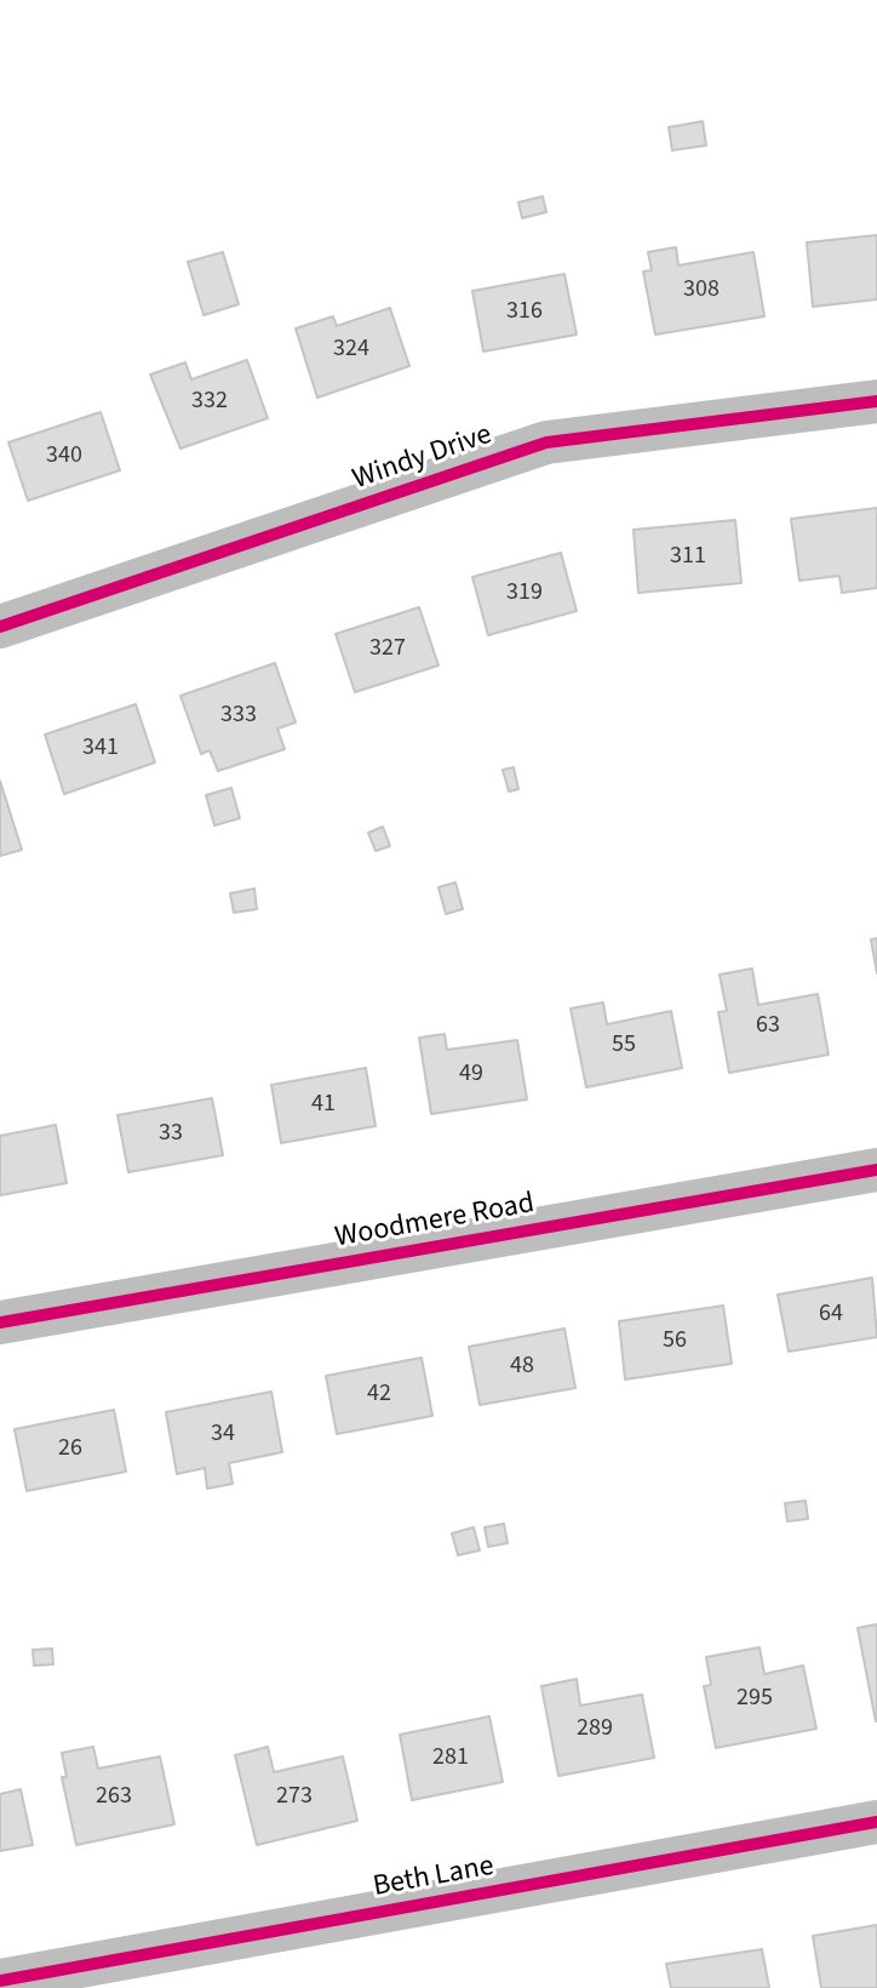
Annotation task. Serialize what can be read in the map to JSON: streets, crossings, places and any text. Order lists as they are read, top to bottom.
{
  "streets": {
    "street": ["Windy Drive", "Woodmere Road", "Beth Lane"]
  },
  "house_numbers": [
    "308",
    "316",
    "324",
    "332",
    "340",
    "311",
    "319",
    "327",
    "333",
    "341",
    "63",
    "55",
    "49",
    "41",
    "33",
    "64",
    "56",
    "48",
    "42",
    "34",
    "26",
    "295",
    "289",
    "281",
    "263",
    "273"
  ]
}
